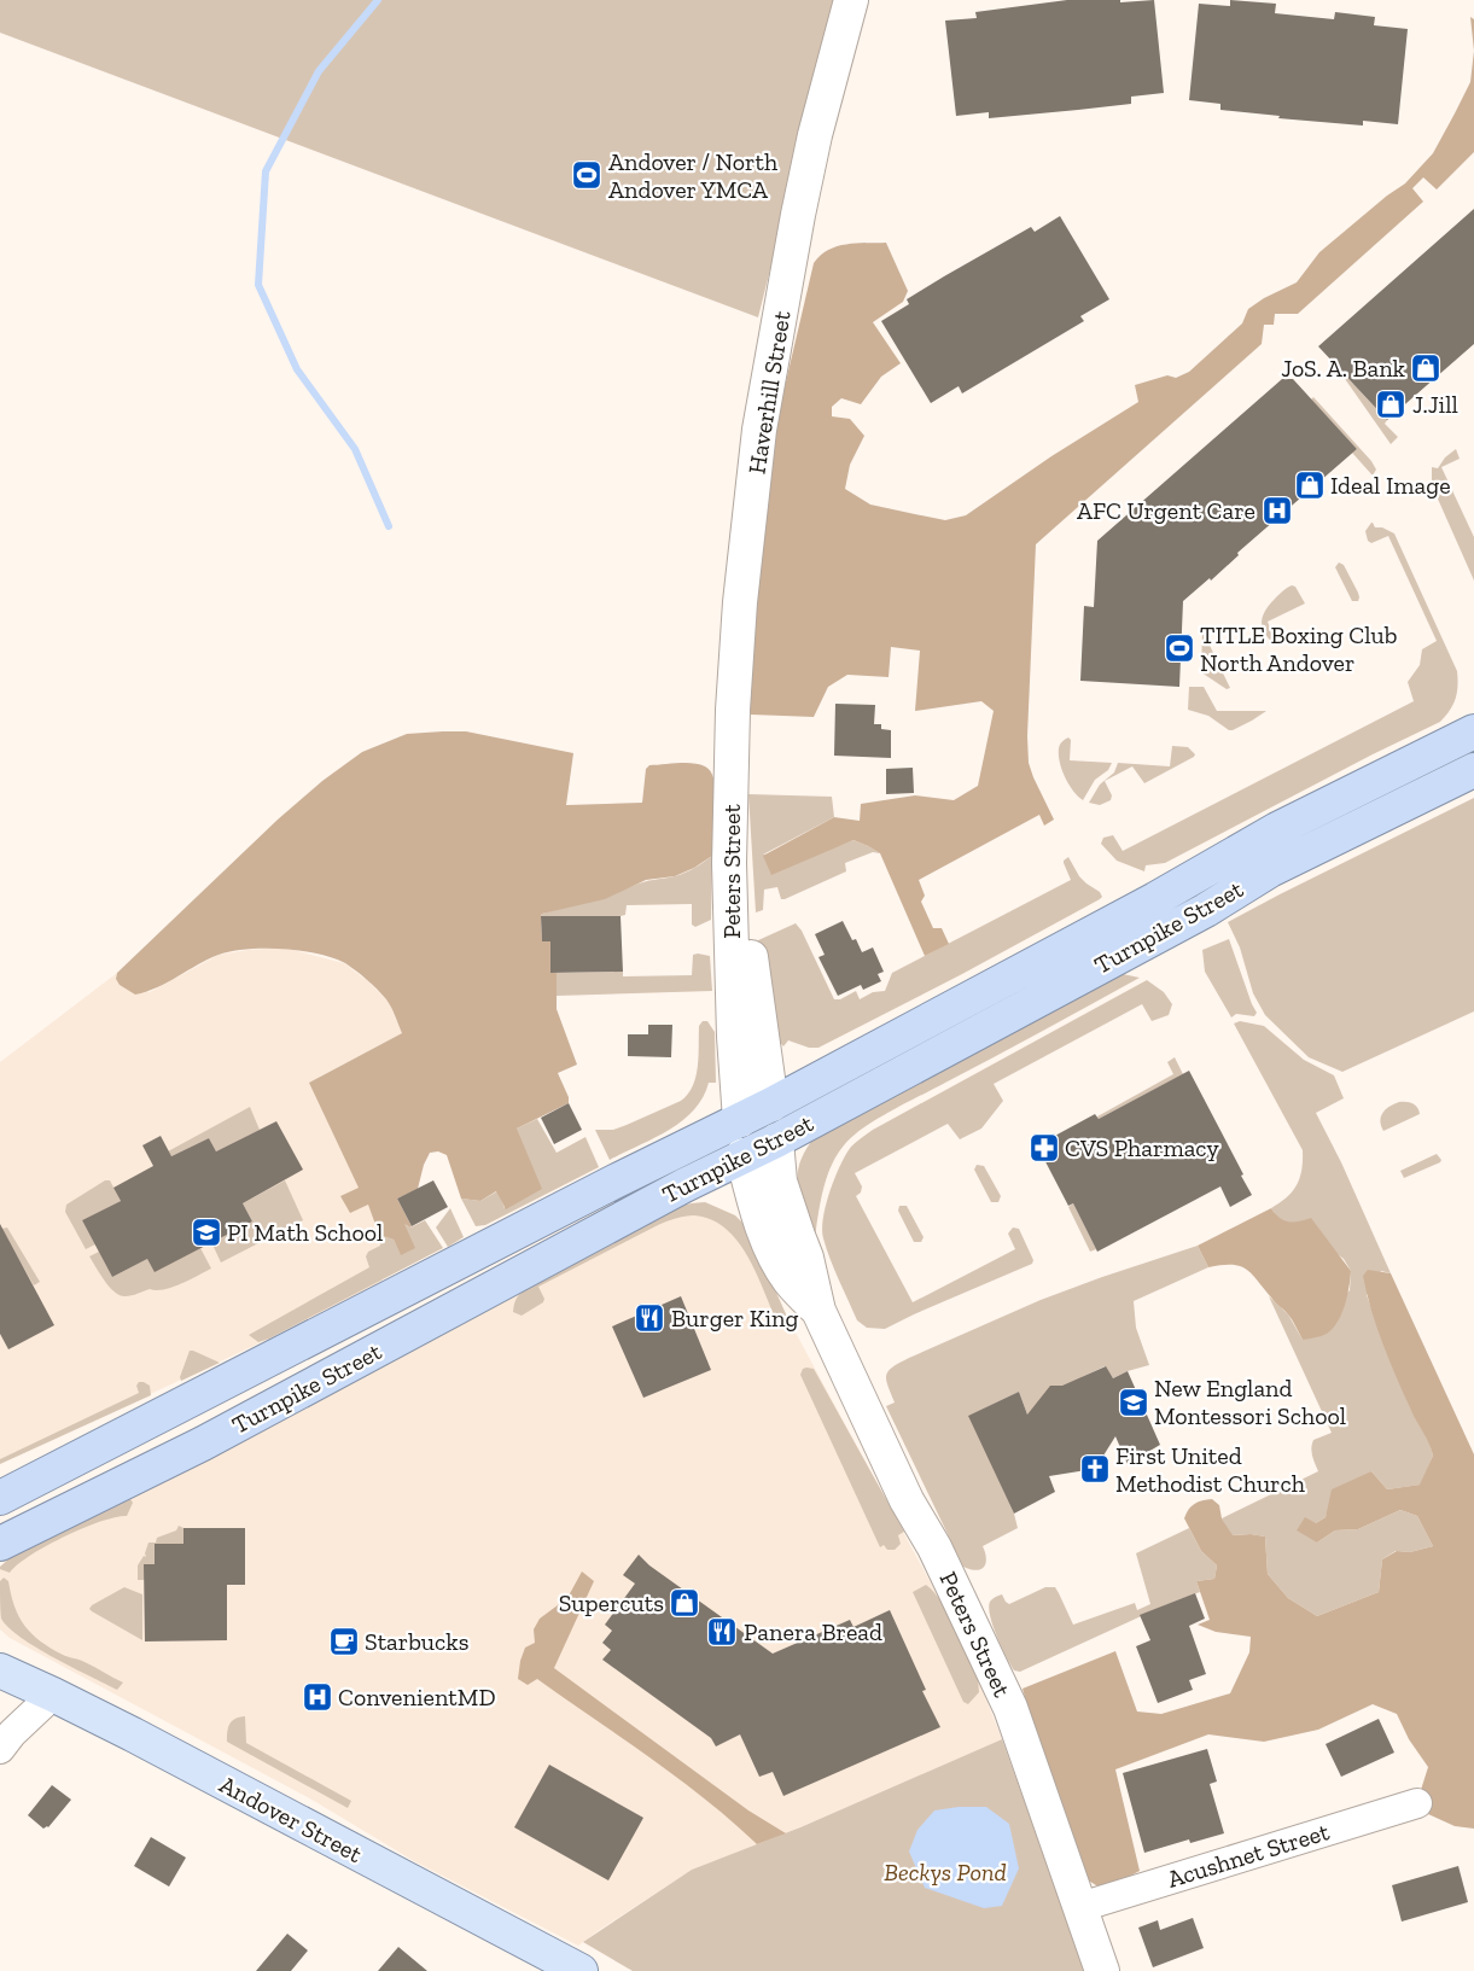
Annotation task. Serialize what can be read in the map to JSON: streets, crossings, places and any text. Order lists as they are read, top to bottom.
{
  "streets": {
    "highway": ["Turnpike Street"],
    "main road": ["Haverhill Street", "Peters Street", "Andover Street"],
    "street": ["Acushnet Street"]
  },
  "crossings": [
    ["Haverhill Street", "Peters Street"],
    ["Peters Street", "Turnpike Street"],
    ["Peters Street", "Acushnet Street"]
  ],
  "parks": ["Beckys Pond"],
  "places": {
    "sports": ["Andover / North Andover YMCA", "TITLE Boxing Club North Andover"],
    "shop": [
      "JoS. A. Bank",
      "J.Jill",
      "Ideal Image",
      "Supercuts"
    ],
    "hospital": ["AFC Urgent Care", "ConvenientMD"],
    "pharmacy": ["CVS Pharmacy"],
    "school or university": ["PI Math School", "New England Montessori School"],
    "restaurant": ["Burger King", "Panera Bread"],
    "church": ["First United Methodist Church"],
    "cafe": ["Starbucks"]
  }
}
